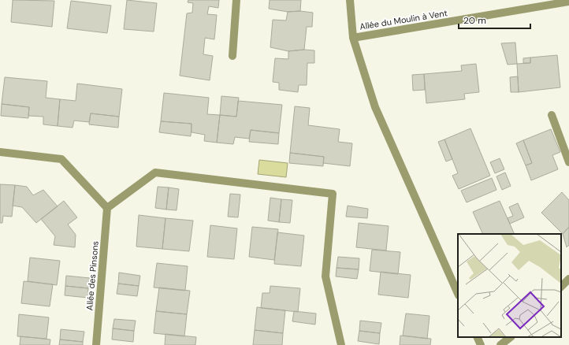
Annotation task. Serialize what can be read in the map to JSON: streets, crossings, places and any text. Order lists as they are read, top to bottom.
{
  "streets": {
    "street": ["Allée du Moulin à Vent", "Allée des Pinsons"]
  },
  "scale_bar": "20 m"
}
